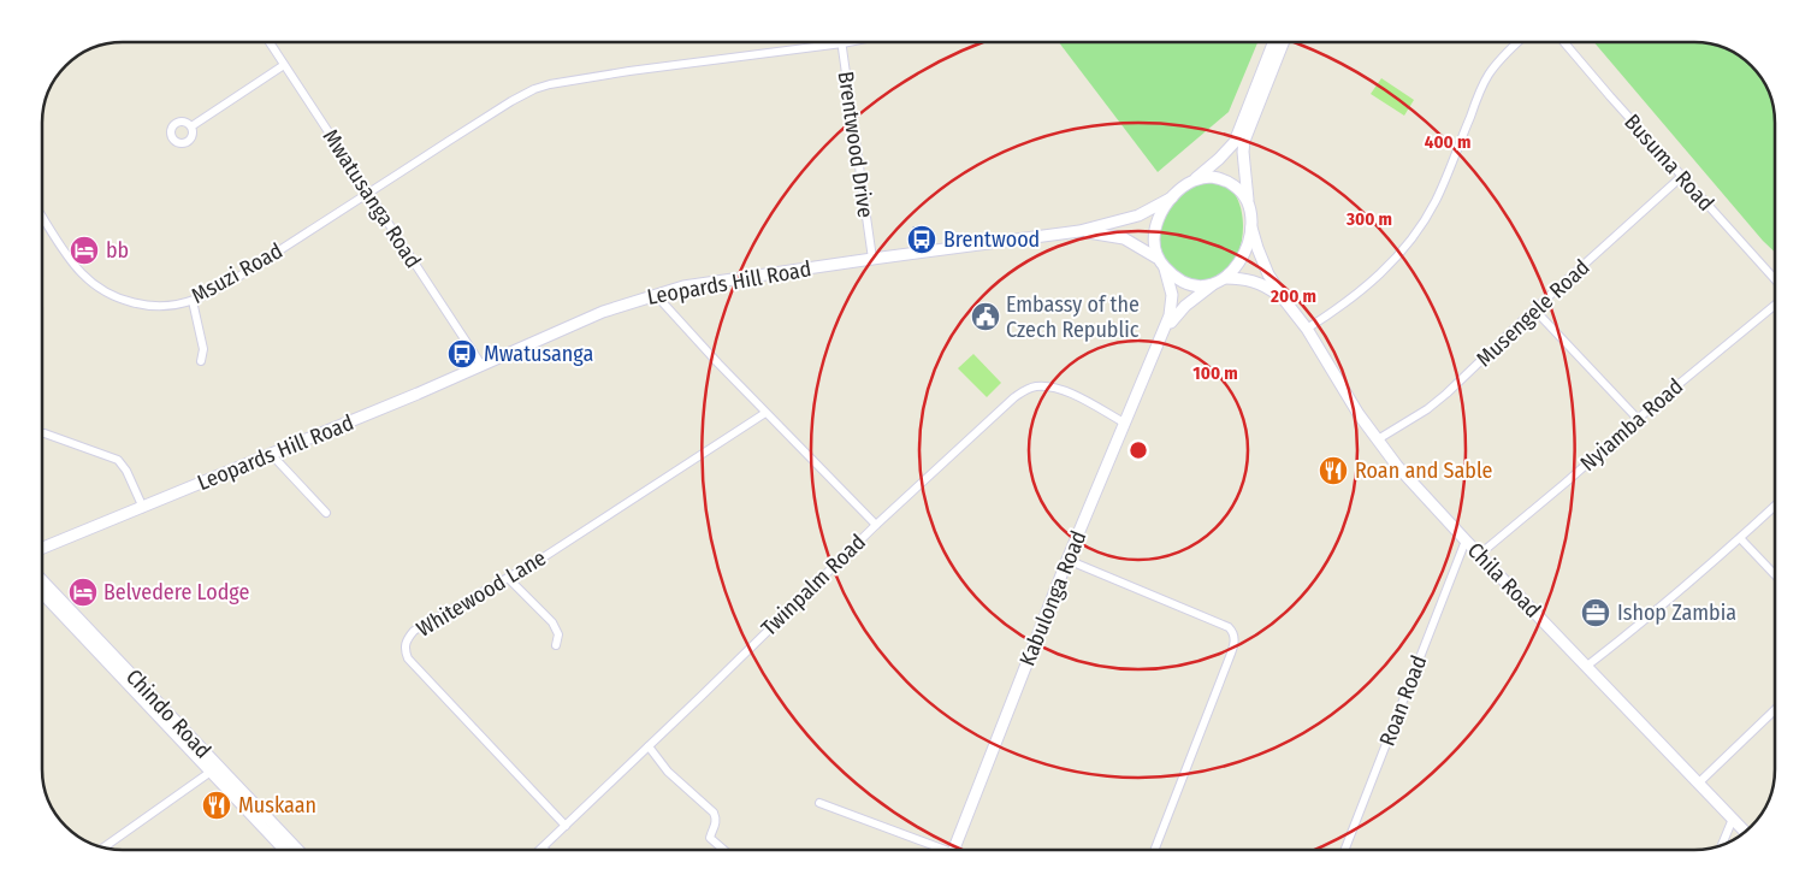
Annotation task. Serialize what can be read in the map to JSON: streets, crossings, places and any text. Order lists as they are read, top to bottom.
{
  "streets": {
    "main road": [
      "Leopards Hill Road",
      "Chila Road",
      "Kabulonga Road",
      "Chindo Road"
    ],
    "street": [
      "Brentwood Drive",
      "Busuma Road",
      "Mwatusanga Road",
      "Msuzi Road",
      "Musengele Road",
      "Nyiamba Road",
      "Twinpalm Road",
      "Whitewood Lane",
      "Roan Road"
    ]
  },
  "crossings": [
    ["Brentwood Drive", "Msuzi Road"],
    ["Brentwood Drive", "Leopards Hill Road"],
    ["Busuma Road", "Musengele Road"],
    ["Mwatusanga Road", "Msuzi Road"],
    ["Mwatusanga Road", "Leopards Hill Road"],
    ["Leopards Hill Road", "Chila Road"],
    ["Leopards Hill Road", "Kabulonga Road"],
    ["Musengele Road", "Chila Road"],
    ["Nyiamba Road", "Chila Road"],
    ["Chila Road", "Kabulonga Road"],
    ["Chila Road", "Roan Road"],
    ["Twinpalm Road", "Whitewood Lane"],
    ["Twinpalm Road", "Kabulonga Road"]
  ],
  "places": {
    "bus stop": ["Brentwood", "Mwatusanga"],
    "hotel": ["bb", "Belvedere Lodge"],
    "public building": ["Embassy of the Czech Republic"],
    "restaurant": ["Roan and Sable", "Muskaan"],
    "office": ["Ishop Zambia"]
  },
  "rings": [
    "400 m",
    "300 m",
    "200 m",
    "100 m"
  ]
}
